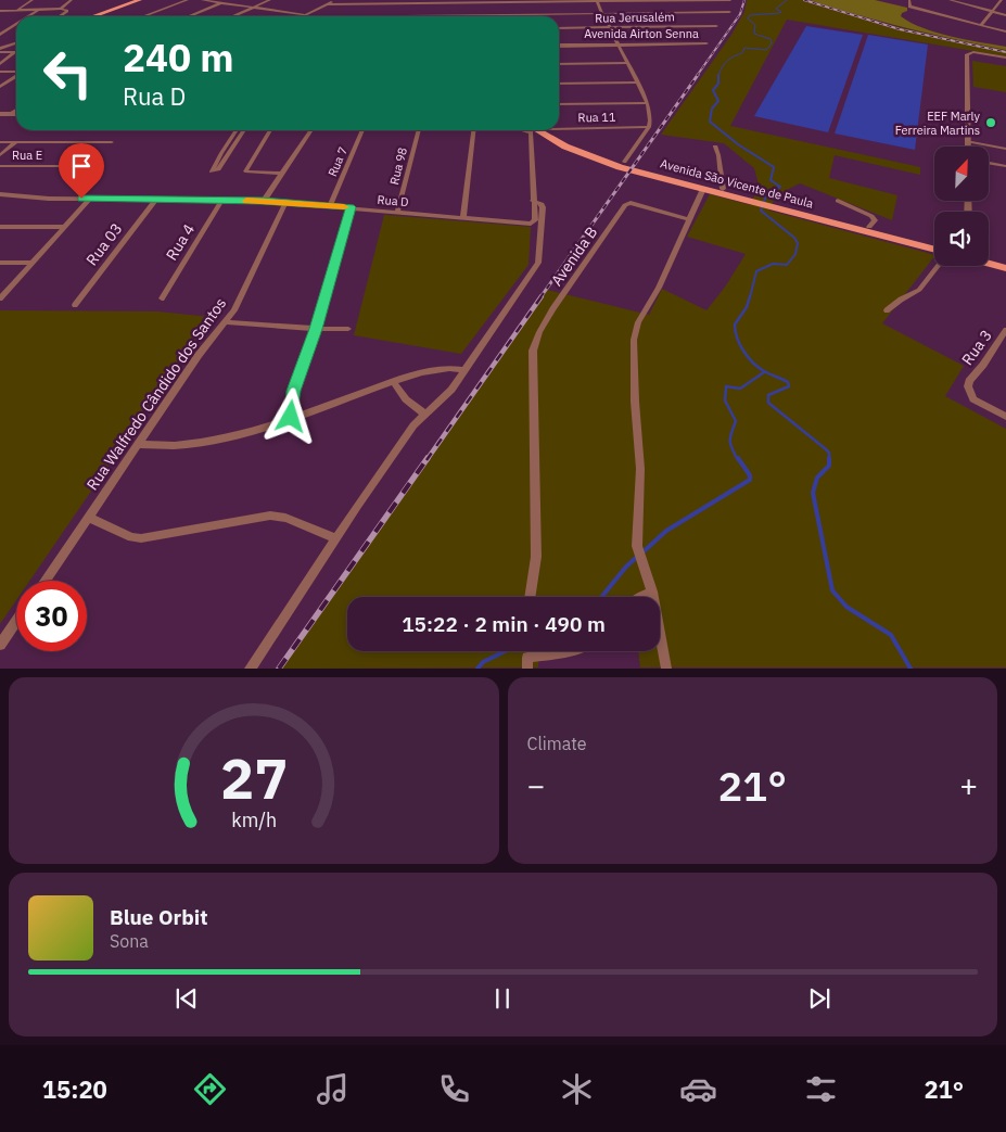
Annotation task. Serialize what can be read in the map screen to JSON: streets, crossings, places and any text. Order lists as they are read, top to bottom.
{
  "streets": {
    "main road": ["Avenida São Vicente de Paula"],
    "street": [
      "Rua Jerusalém",
      "Avenida Airton Senna",
      "Rua 11",
      "Rua E",
      "Rua 7",
      "Rua 98",
      "Rua D",
      "Rua 4",
      "Rua 03",
      "Avenida B",
      "Rua 3",
      "Rua Walfredo Cândido dos Santos"
    ]
  },
  "crossings": [
    ["Rua 7", "Rua D"],
    ["Rua 98", "Rua D"],
    ["Rua D", "Rua 4"],
    ["Rua D", "Rua 03"],
    ["Rua D", "Rua Walfredo Cândido dos Santos"]
  ],
  "places": ["EEF Marly Ferreira Martins"],
  "north": "top right",
  "page": {
    "turn": ["240 m", "Rua D"],
    "limit": "30",
    "trip": "15:22 · 2 min · 490 m",
    "tile": "Climate",
    "heat": ["−", "21°", "+"],
    "song": ["Blue Orbit", "Sona"],
    "tabs": ["15:20", "21°"],
    "gauge": ["27", "km/h"]
  }
}
